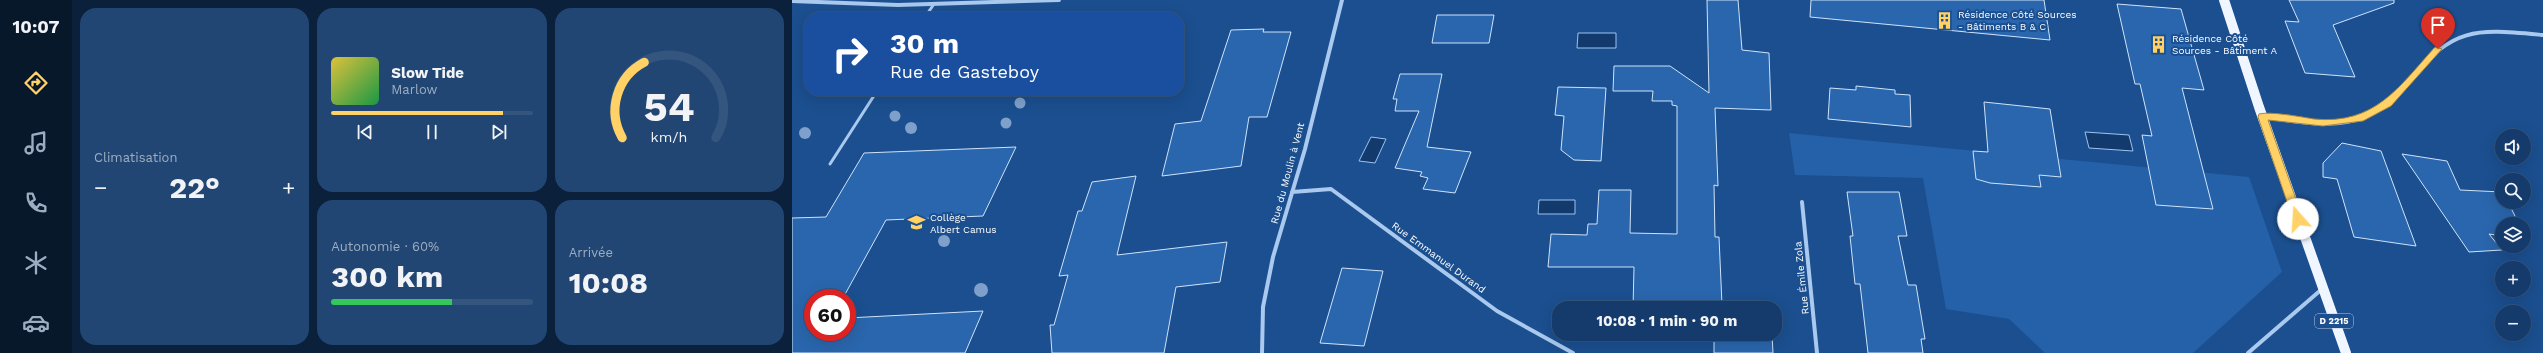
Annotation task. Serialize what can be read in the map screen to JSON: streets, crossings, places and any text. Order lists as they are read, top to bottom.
{
  "streets": {
    "main road": ["D 2215"],
    "street": ["Rue du Moulin à Vent", "Rue Emmanuel Durand", "Rue Émile Zola"]
  },
  "crossings": [
    ["Rue du Moulin à Vent", "Rue Emmanuel Durand"]
  ],
  "places": {
    "building": ["Résidence Côté Sources - Bâtiments B & C", "Résidence Côté Sources - Bâtiment A"],
    "school or university": ["Collège Albert Camus"]
  },
  "page": {
    "tabs": "10:07",
    "tile": [
      "Climatisation",
      ["Autonomie · 60%", "300 km"],
      ["Arrivée", "10:08"]
    ],
    "turn": ["30 m", "Rue de Gasteboy"],
    "song": ["Slow Tide", "Marlow"],
    "map_buttons": ["+", "−"],
    "heat": ["−", "22°", "+"],
    "limit": "60",
    "trip": "10:08 · 1 min · 90 m",
    "gauge": ["54", "km/h"]
  }
}
